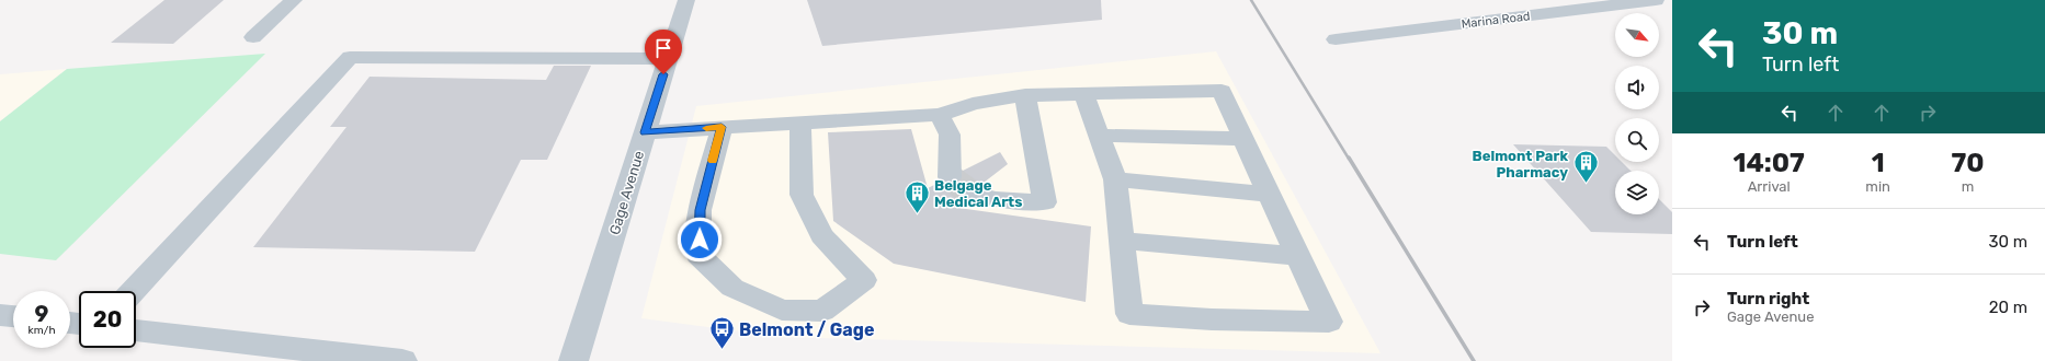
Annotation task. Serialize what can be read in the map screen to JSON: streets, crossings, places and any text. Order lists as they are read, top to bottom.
{
  "streets": {
    "street": ["Marina Road", "Gage Avenue"]
  },
  "places": {
    "building": ["Belmont Park Pharmacy", "Belgage Medical Arts"],
    "bus stop": ["Belmont / Gage"]
  },
  "north": "bottom right",
  "page": {
    "turn": ["30 m", "Turn left"],
    "eta": [
      "14:07",
      "Arrival",
      "1",
      "min",
      "70",
      "m"
    ],
    "list": [
      {
        "name": "Turn left",
        "value": "30 m"
      },
      {
        "name": "Turn right",
        "note": "Gage Avenue",
        "value": "20 m"
      }
    ],
    "speed": "9 km/h",
    "limit": "20"
  }
}
